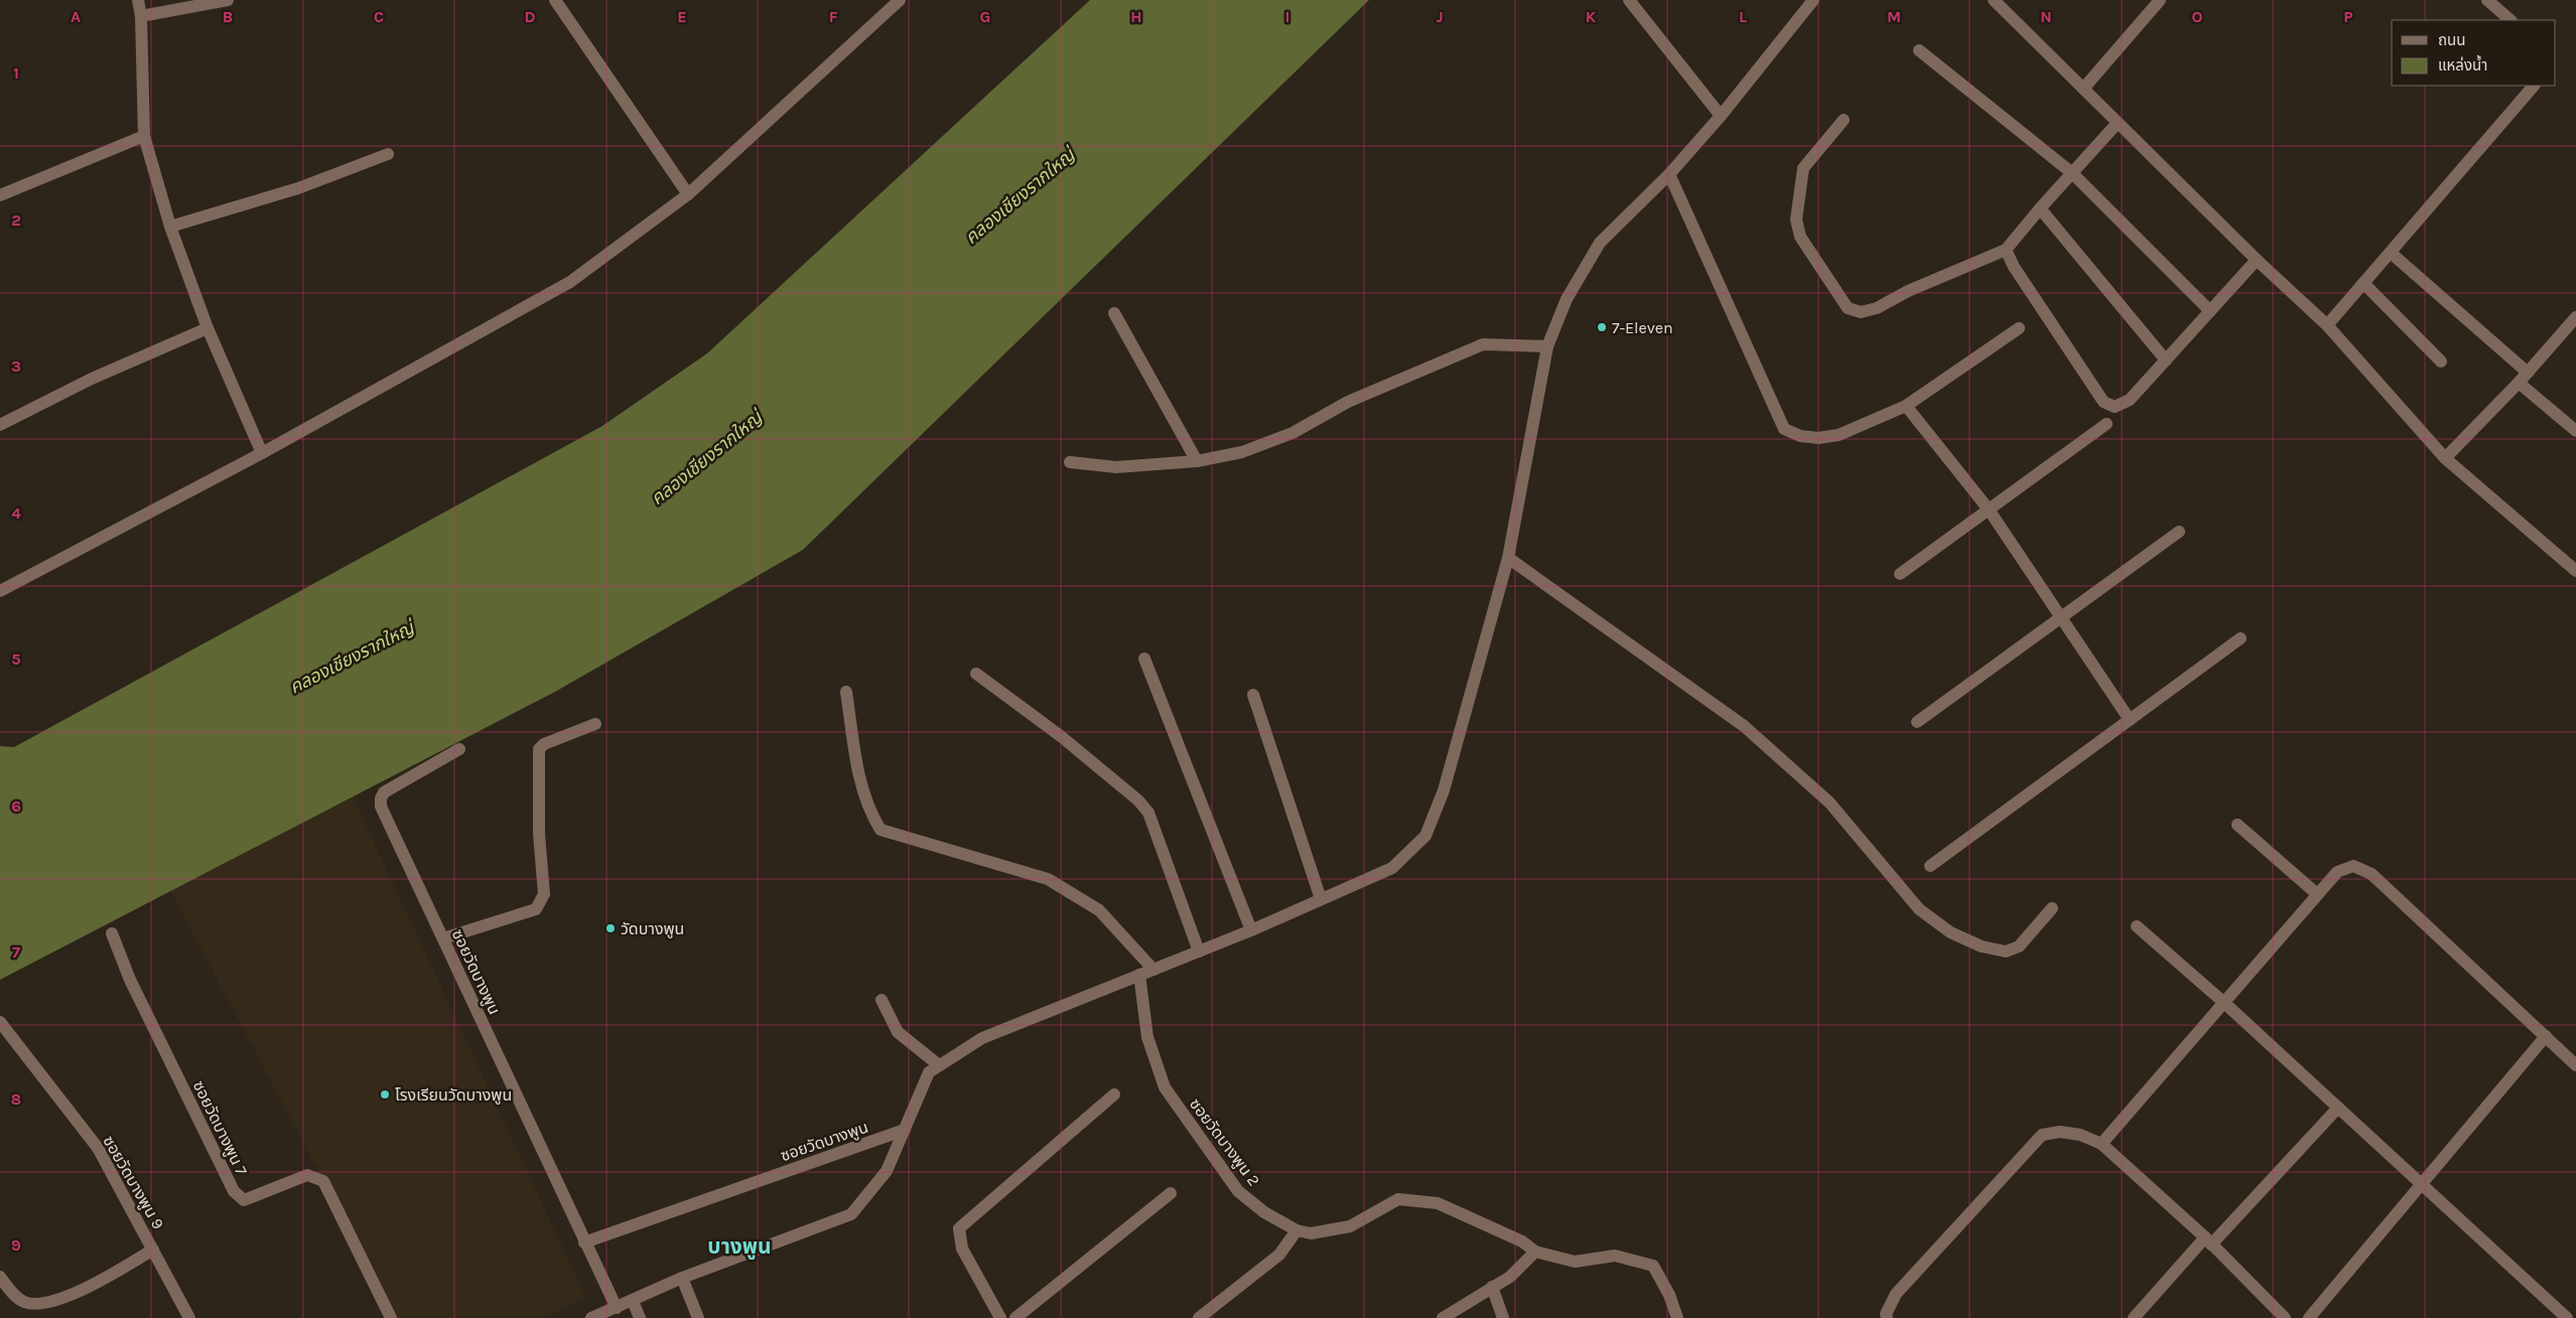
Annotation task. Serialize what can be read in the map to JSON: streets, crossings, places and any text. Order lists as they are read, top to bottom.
{
  "streets": {
    "street": [
      "ซอยวัดบางพูน",
      "ซอยวัดบางพูน 7",
      "ซอยวัดบางพูน 2",
      "ซอยวัดบางพูน 9"
    ]
  },
  "districts": ["บางพูน"],
  "water": ["คลองเชียงรากใหญ่"],
  "places": ["7-Eleven", "วัดบางพูน", "โรงเรียนวัดบางพูน"],
  "legend": ["ถนน", "แหล่งน้ำ"],
  "grid": {
    "columns": [
      "A",
      "B",
      "C",
      "D",
      "E",
      "F",
      "G",
      "H",
      "I",
      "J",
      "K",
      "L",
      "M",
      "N",
      "O",
      "P"
    ],
    "rows": [
      "1",
      "2",
      "3",
      "4",
      "5",
      "6",
      "7",
      "8",
      "9"
    ]
  }
}
